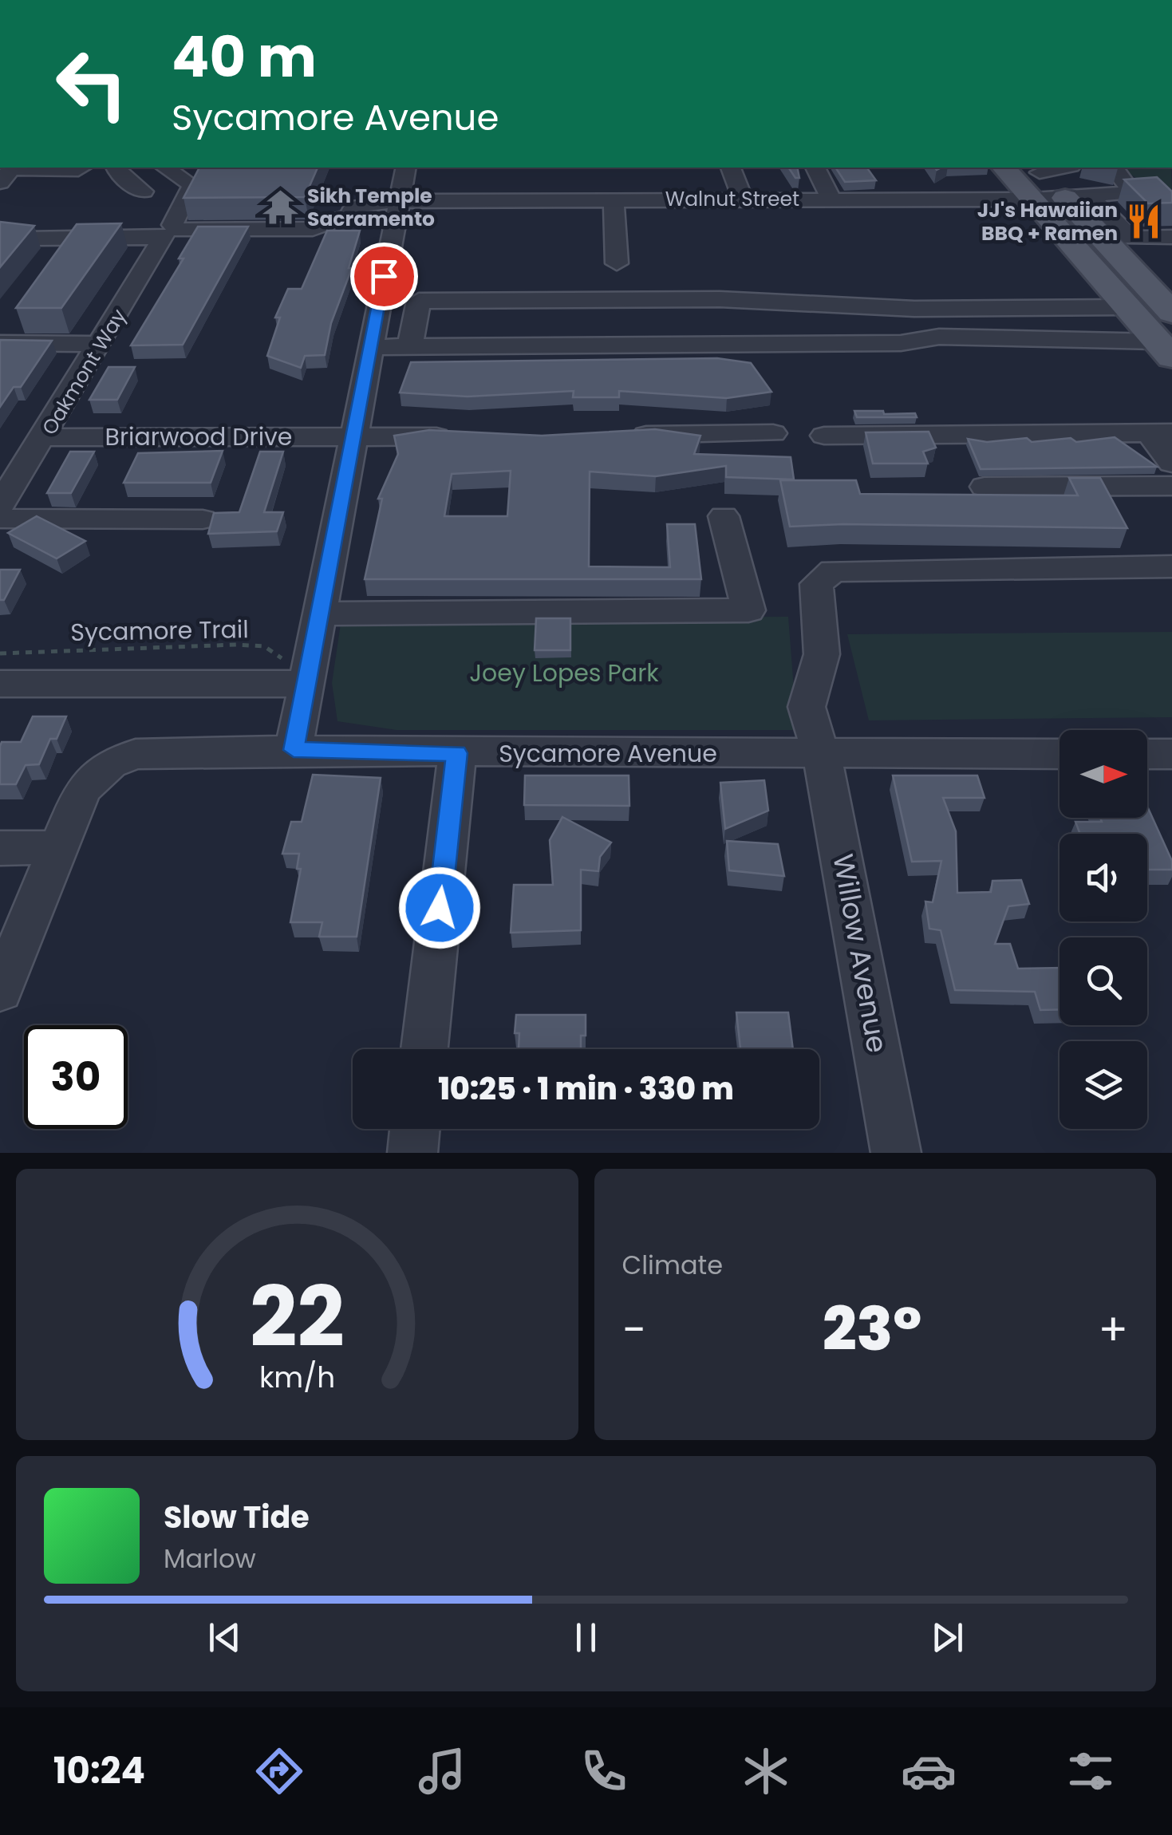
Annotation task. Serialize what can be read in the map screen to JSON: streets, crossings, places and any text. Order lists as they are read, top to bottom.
{
  "streets": {
    "street": [
      "Walnut Street",
      "Oakmont Way",
      "Briarwood Drive",
      "Sycamore Avenue",
      "Willow Avenue"
    ],
    "path": ["Sycamore Trail"]
  },
  "crossings": [
    ["Oakmont Way", "Briarwood Drive"],
    ["Sycamore Avenue", "Willow Avenue"]
  ],
  "parks": ["Joey Lopes Park"],
  "places": {
    "temple": ["Sikh Temple Sacramento"],
    "restaurant": ["JJ's Hawaiian BBQ + Ramen"]
  },
  "north": "right",
  "page": {
    "turn": ["40 m", "Sycamore Avenue"],
    "limit": "30",
    "trip": "10:25 · 1 min · 330 m",
    "tile": "Climate",
    "heat": ["−", "23°", "+"],
    "song": ["Slow Tide", "Marlow"],
    "tabs": "10:24",
    "gauge": ["22", "km/h"]
  }
}
